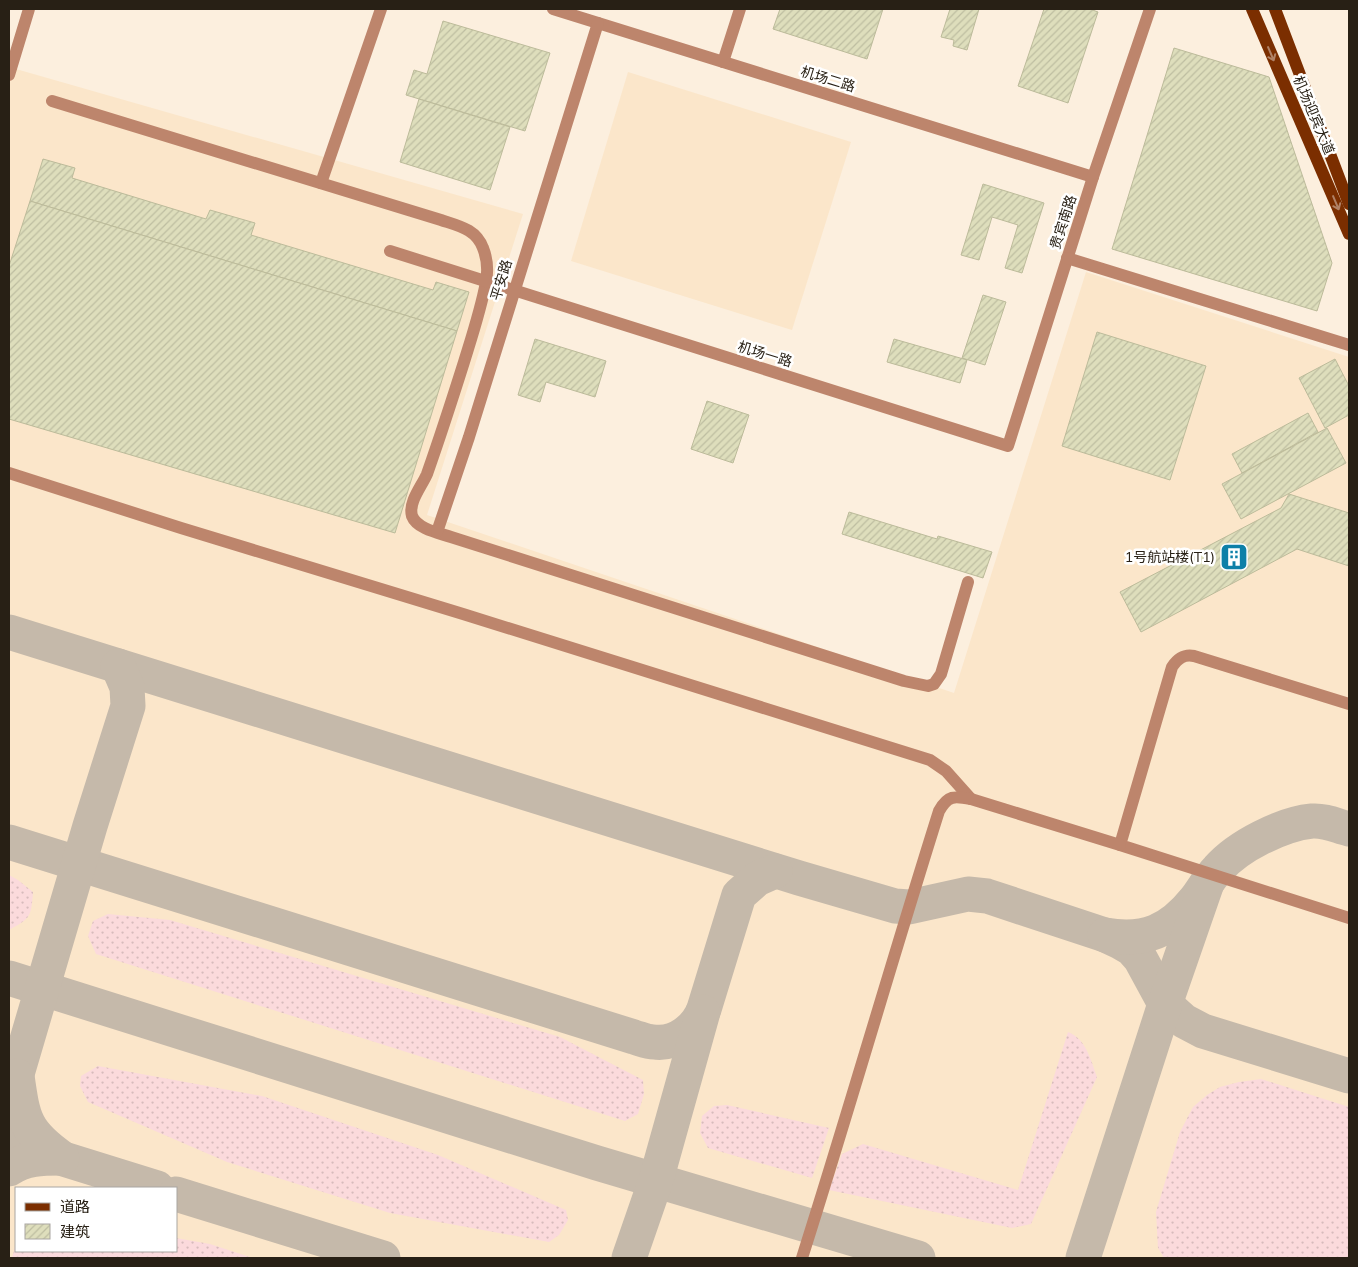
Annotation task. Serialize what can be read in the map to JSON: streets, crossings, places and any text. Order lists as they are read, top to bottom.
{
  "streets": {
    "main road": ["机场迎宾大道"],
    "street": [
      "机场二路",
      "贵宾南路",
      "平安路",
      "机场一路"
    ]
  },
  "crossings": [
    ["机场二路", "贵宾南路"],
    ["机场二路", "平安路"],
    ["贵宾南路", "机场一路"],
    ["平安路", "机场一路"]
  ],
  "places": {
    "building": ["1号航站楼(T1)"]
  },
  "legend": ["道路", "建筑"]
}
